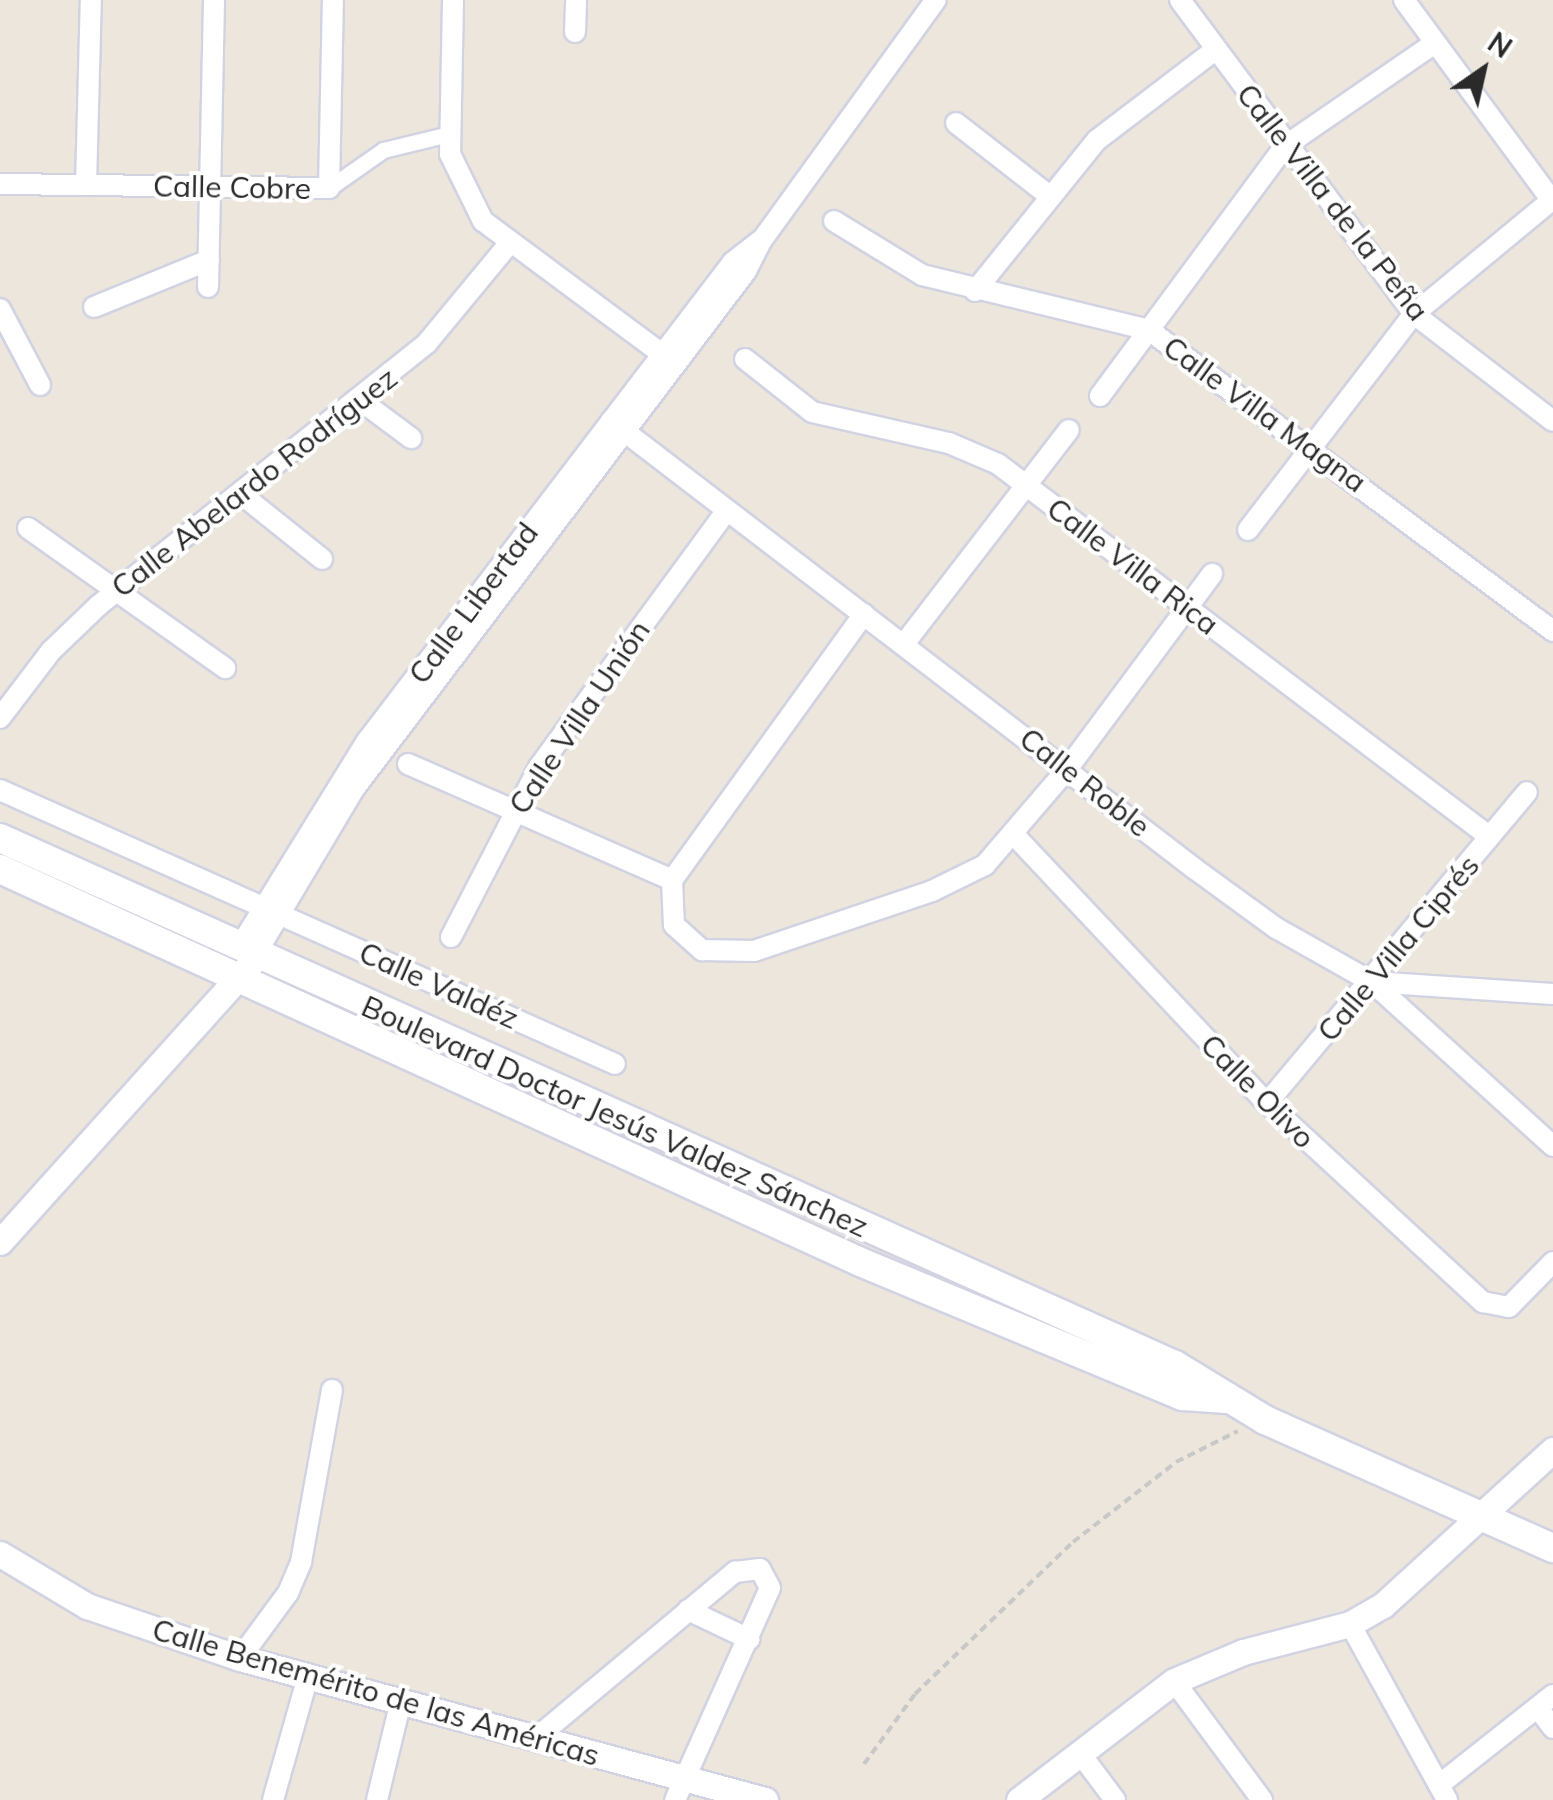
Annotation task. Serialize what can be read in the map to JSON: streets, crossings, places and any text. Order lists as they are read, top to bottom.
{
  "streets": {
    "main road": ["Boulevard Doctor Jesús Valdez Sánchez"],
    "street": [
      "Calle Cobre",
      "Calle Villa de la Peña",
      "Calle Villa Magna",
      "Calle Abelardo Rodríguez",
      "Calle Villa Rica",
      "Calle Libertad",
      "Calle Villa Unión",
      "Calle Roble",
      "Calle Villa Ciprés",
      "Calle Valdéz",
      "Calle Olivo",
      "Calle Benemérito de las Américas"
    ]
  },
  "crossings": [
    ["Calle Villa Rica", "Calle Villa Ciprés"],
    ["Calle Libertad", "Calle Roble"],
    ["Calle Libertad", "Calle Valdéz"],
    ["Calle Libertad", "Boulevard Doctor Jesús Valdez Sánchez"],
    ["Calle Villa Unión", "Calle Roble"],
    ["Calle Roble", "Calle Villa Ciprés"],
    ["Calle Villa Ciprés", "Calle Olivo"]
  ],
  "north": "top right"
}
